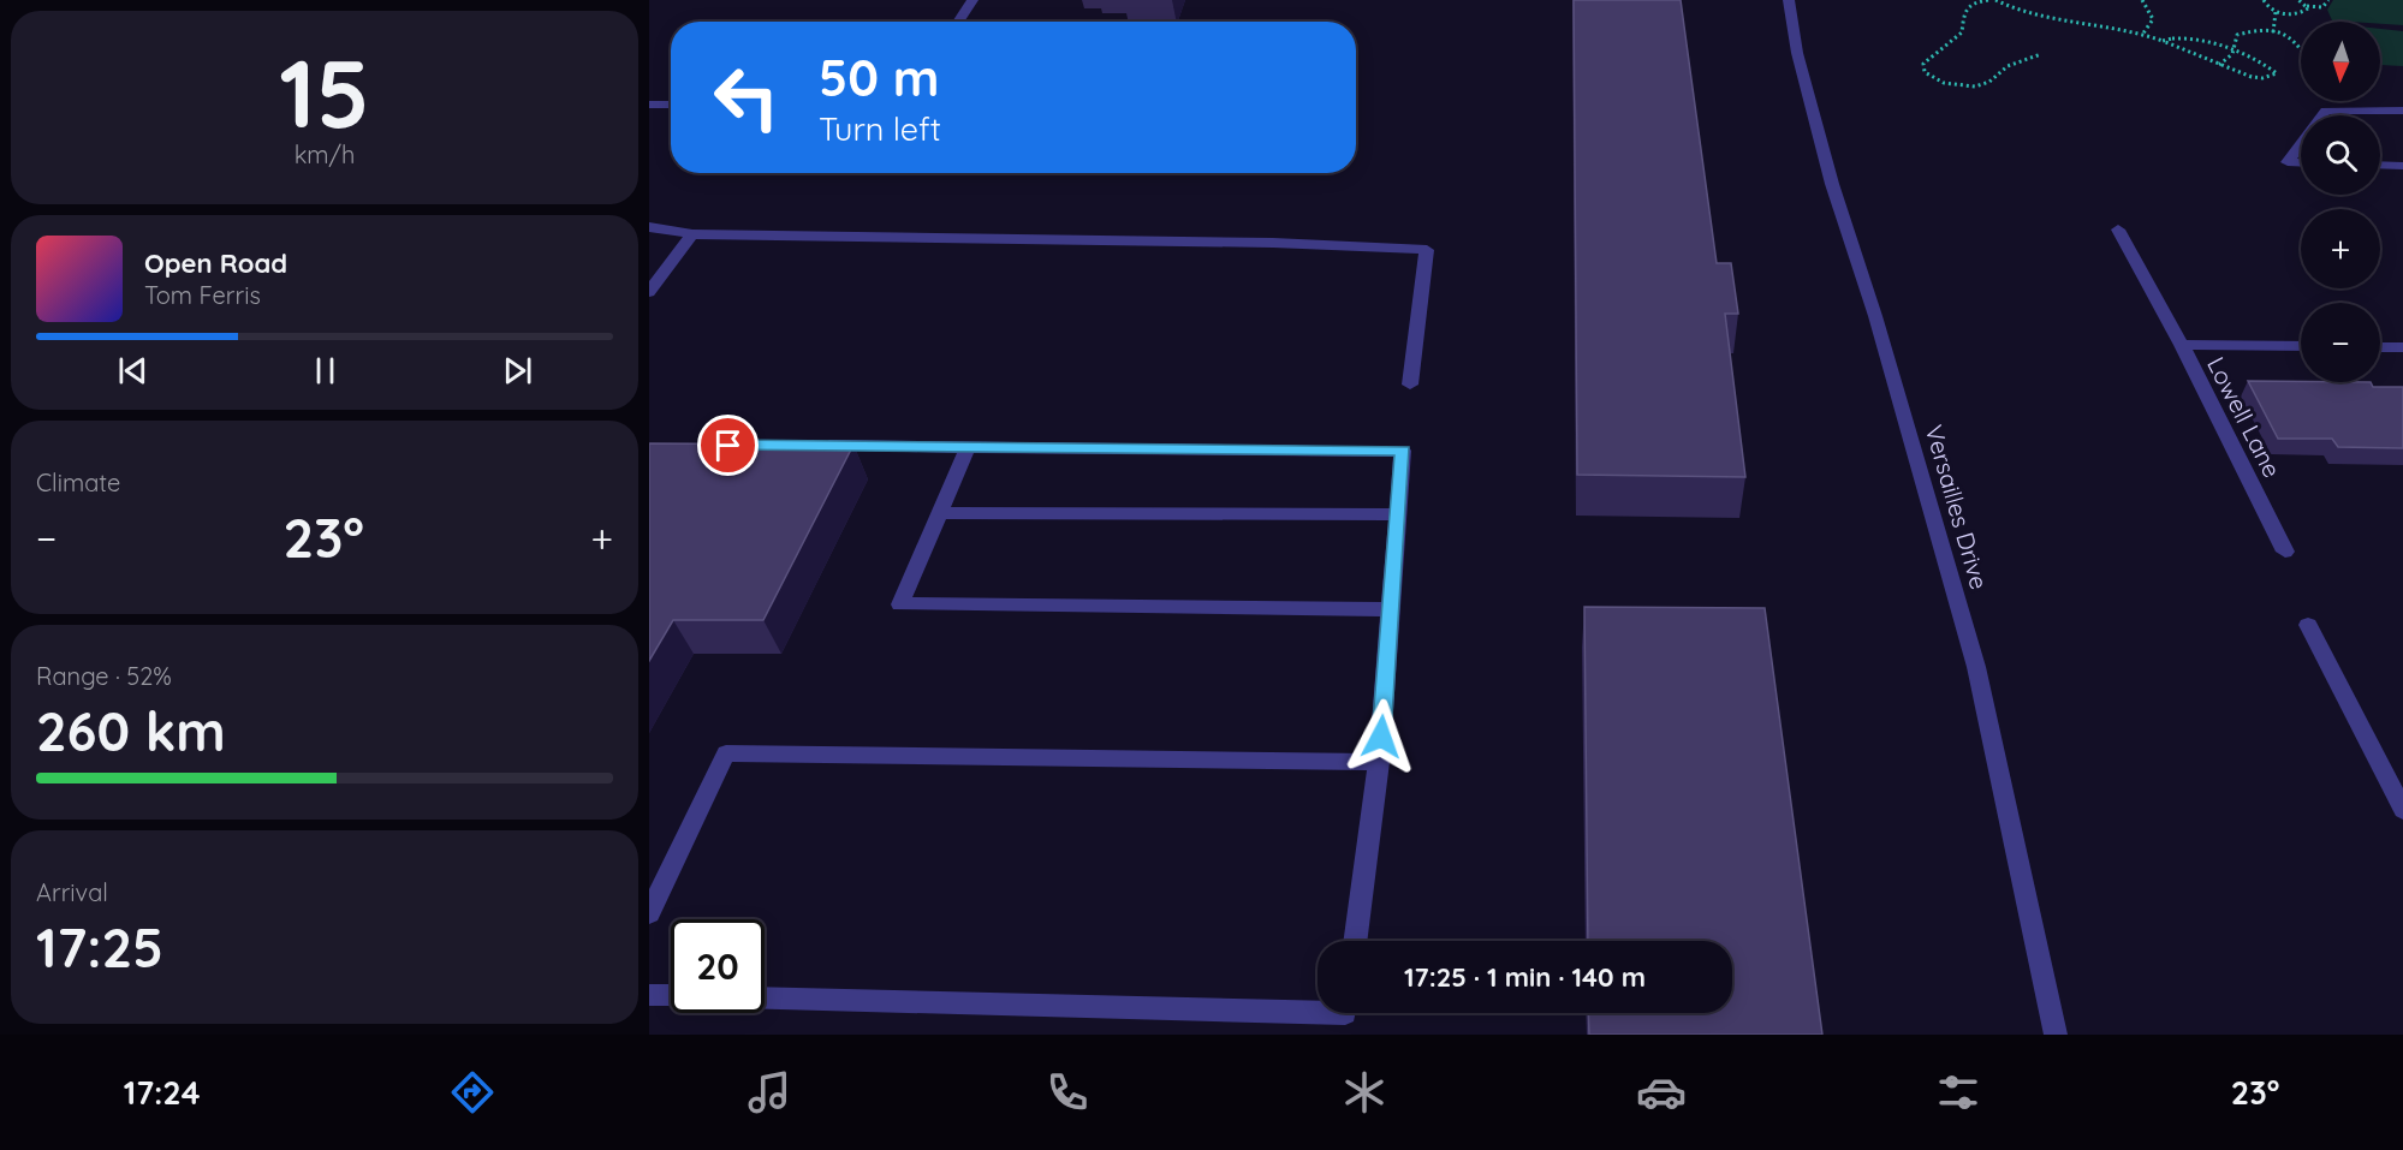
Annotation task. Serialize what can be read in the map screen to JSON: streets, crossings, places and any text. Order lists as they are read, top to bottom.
{
  "streets": {
    "street": ["Lowell Lane", "Versailles Drive"]
  },
  "north": "bottom",
  "page": {
    "tile": [
      ["15", "km/h"],
      "Climate",
      ["Range · 52%", "260 km"],
      ["Arrival", "17:25"]
    ],
    "map_buttons": ["+", "−"],
    "turn": ["50 m", "Turn left"],
    "song": ["Open Road", "Tom Ferris"],
    "heat": ["−", "23°", "+"],
    "limit": "20",
    "trip": "17:25 · 1 min · 140 m",
    "tabs": ["17:24", "23°"]
  }
}
